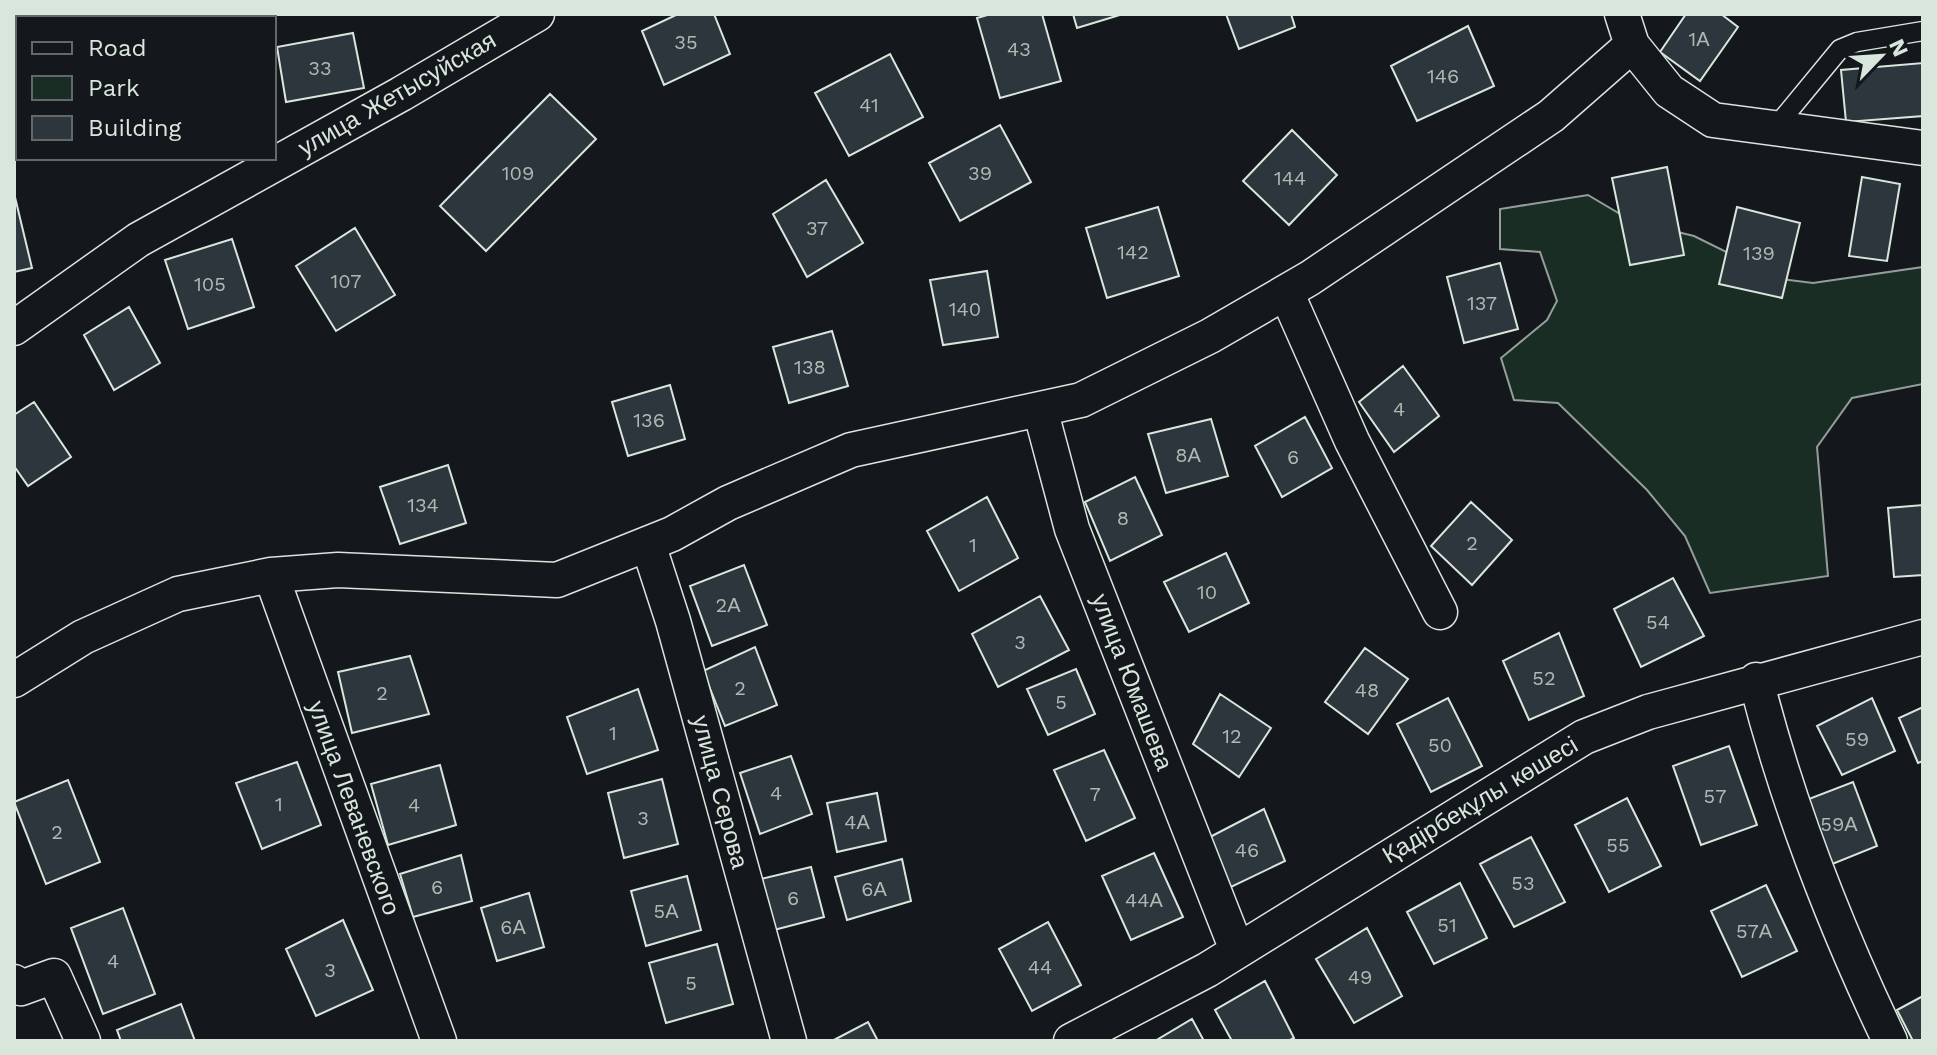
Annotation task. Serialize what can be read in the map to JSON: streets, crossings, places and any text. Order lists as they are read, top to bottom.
{
  "streets": {
    "street": [
      "улица Жетысуйская",
      "улица Юмашева",
      "улица Серова",
      "Қадірбекұлы көшесі",
      "улица Леваневского"
    ]
  },
  "crossings": [
    ["улица Юмашева", "Қадірбекұлы көшесі"]
  ],
  "house_numbers": [
    "1А",
    "35",
    "43",
    "33",
    "146",
    "41",
    "109",
    "39",
    "144",
    "37",
    "142",
    "139",
    "107",
    "105",
    "137",
    "140",
    "138",
    "4",
    "136",
    "8А",
    "6",
    "134",
    "8",
    "2",
    "1",
    "10",
    "2А",
    "54",
    "3",
    "52",
    "2",
    "48",
    "2",
    "5",
    "1",
    "12",
    "59",
    "50",
    "4",
    "7",
    "57",
    "1",
    "4",
    "3",
    "4А",
    "59А",
    "2",
    "55",
    "46",
    "53",
    "6",
    "6А",
    "6",
    "44А",
    "5А",
    "51",
    "6А",
    "57А",
    "4",
    "44",
    "3",
    "49",
    "5"
  ],
  "legend": ["Road", "Park", "Building"],
  "north": "top right"
}
